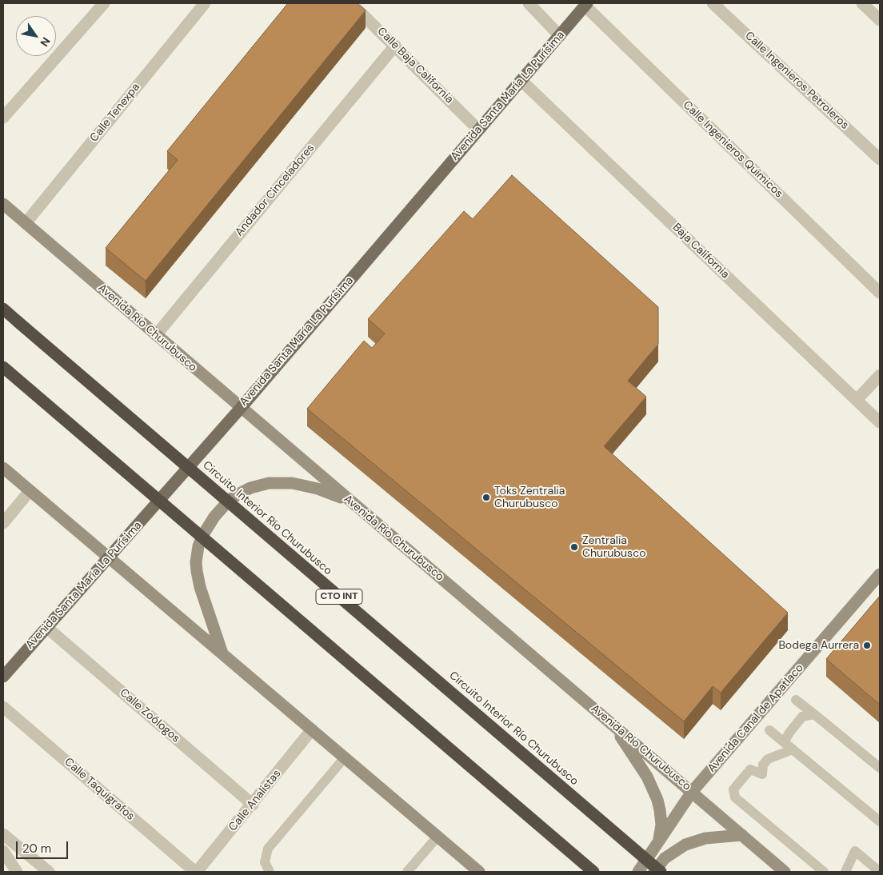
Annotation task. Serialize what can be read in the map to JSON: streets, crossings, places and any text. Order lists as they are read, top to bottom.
{
  "streets": {
    "highway": ["Circuito Interior Río Churubusco", "CTO INT"],
    "main road": ["Avenida Santa María La Purísima", "Avenida Río Churubusco", "Avenida Canal de Apatlaco"],
    "street": [
      "Calle Baja California",
      "Calle Ingenieros Petroleros",
      "Calle Tenexpa",
      "Calle Ingenieros Químicos",
      "Andador Cinceladores",
      "Baja California",
      "Calle Zoólogos",
      "Calle Taquígrafos",
      "Calle Analistas"
    ]
  },
  "crossings": [
    ["Calle Baja California", "Avenida Santa María La Purísima"],
    ["Calle Baja California", "Andador Cinceladores"],
    ["Avenida Santa María La Purísima", "Calle Ingenieros Químicos"],
    ["Avenida Santa María La Purísima", "Baja California"],
    ["Avenida Santa María La Purísima", "Avenida Río Churubusco"],
    ["Avenida Santa María La Purísima", "Calle Zoólogos"],
    ["Calle Tenexpa", "Avenida Río Churubusco"],
    ["Andador Cinceladores", "Avenida Río Churubusco"],
    ["Avenida Río Churubusco", "Avenida Canal de Apatlaco"],
    ["Calle Zoólogos", "Calle Analistas"],
    ["Calle Taquígrafos", "Calle Analistas"]
  ],
  "places": ["Toks Zentralia Churubusco", "Zentralia Churubusco", "Bodega Aurrera"],
  "scale_bar": "20 m",
  "north": "bottom right"
}
